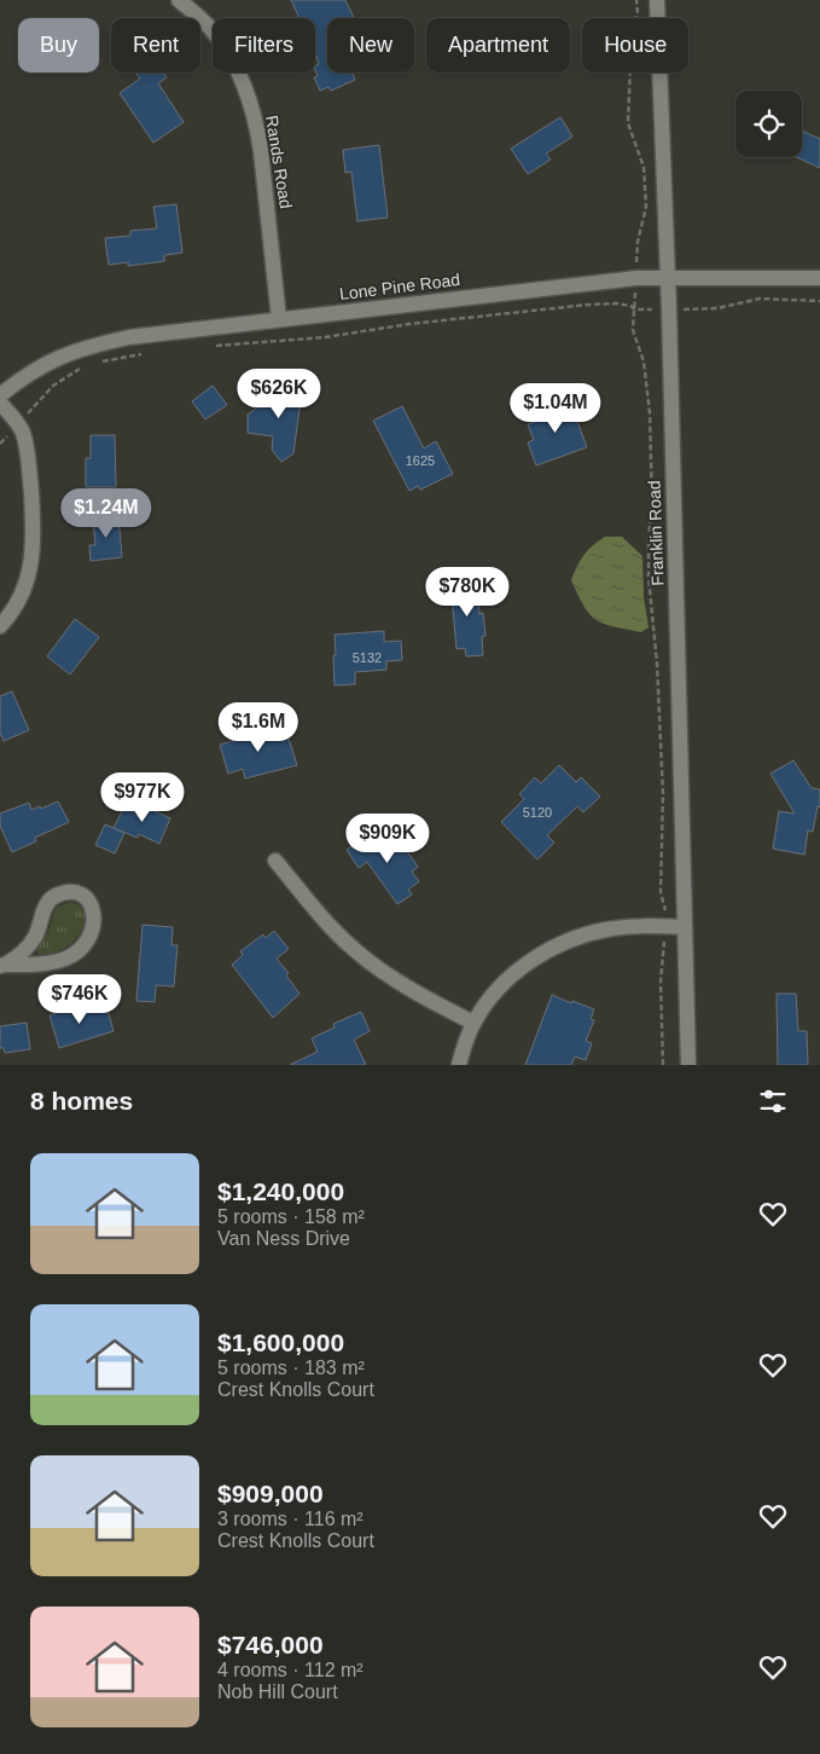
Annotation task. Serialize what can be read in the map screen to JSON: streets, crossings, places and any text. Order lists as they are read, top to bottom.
{
  "streets": {
    "street": ["Rands Road", "Lone Pine Road", "Franklin Road"]
  },
  "crossings": [
    ["Rands Road", "Lone Pine Road"],
    ["Lone Pine Road", "Franklin Road"]
  ],
  "house_numbers": ["1625", "5132", "5120"],
  "page": {
    "chip": [
      "Buy",
      "Rent",
      "Filters",
      "New",
      "Apartment",
      "House"
    ],
    "price": [
      "$626K",
      "$1.04M",
      "$1.24M",
      "$780K",
      "$1.6M",
      "$977K",
      "$909K",
      "$746K"
    ],
    "heading": "8 homes",
    "list": [
      {
        "name": "$1,240,000",
        "note": "5 rooms · 158 m² · Van Ness Drive"
      },
      {
        "name": "$1,600,000",
        "note": "5 rooms · 183 m² · Crest Knolls Court"
      },
      {
        "name": "$909,000",
        "note": "3 rooms · 116 m² · Crest Knolls Court"
      },
      {
        "name": "$746,000",
        "note": "4 rooms · 112 m² · Nob Hill Court"
      }
    ]
  }
}
